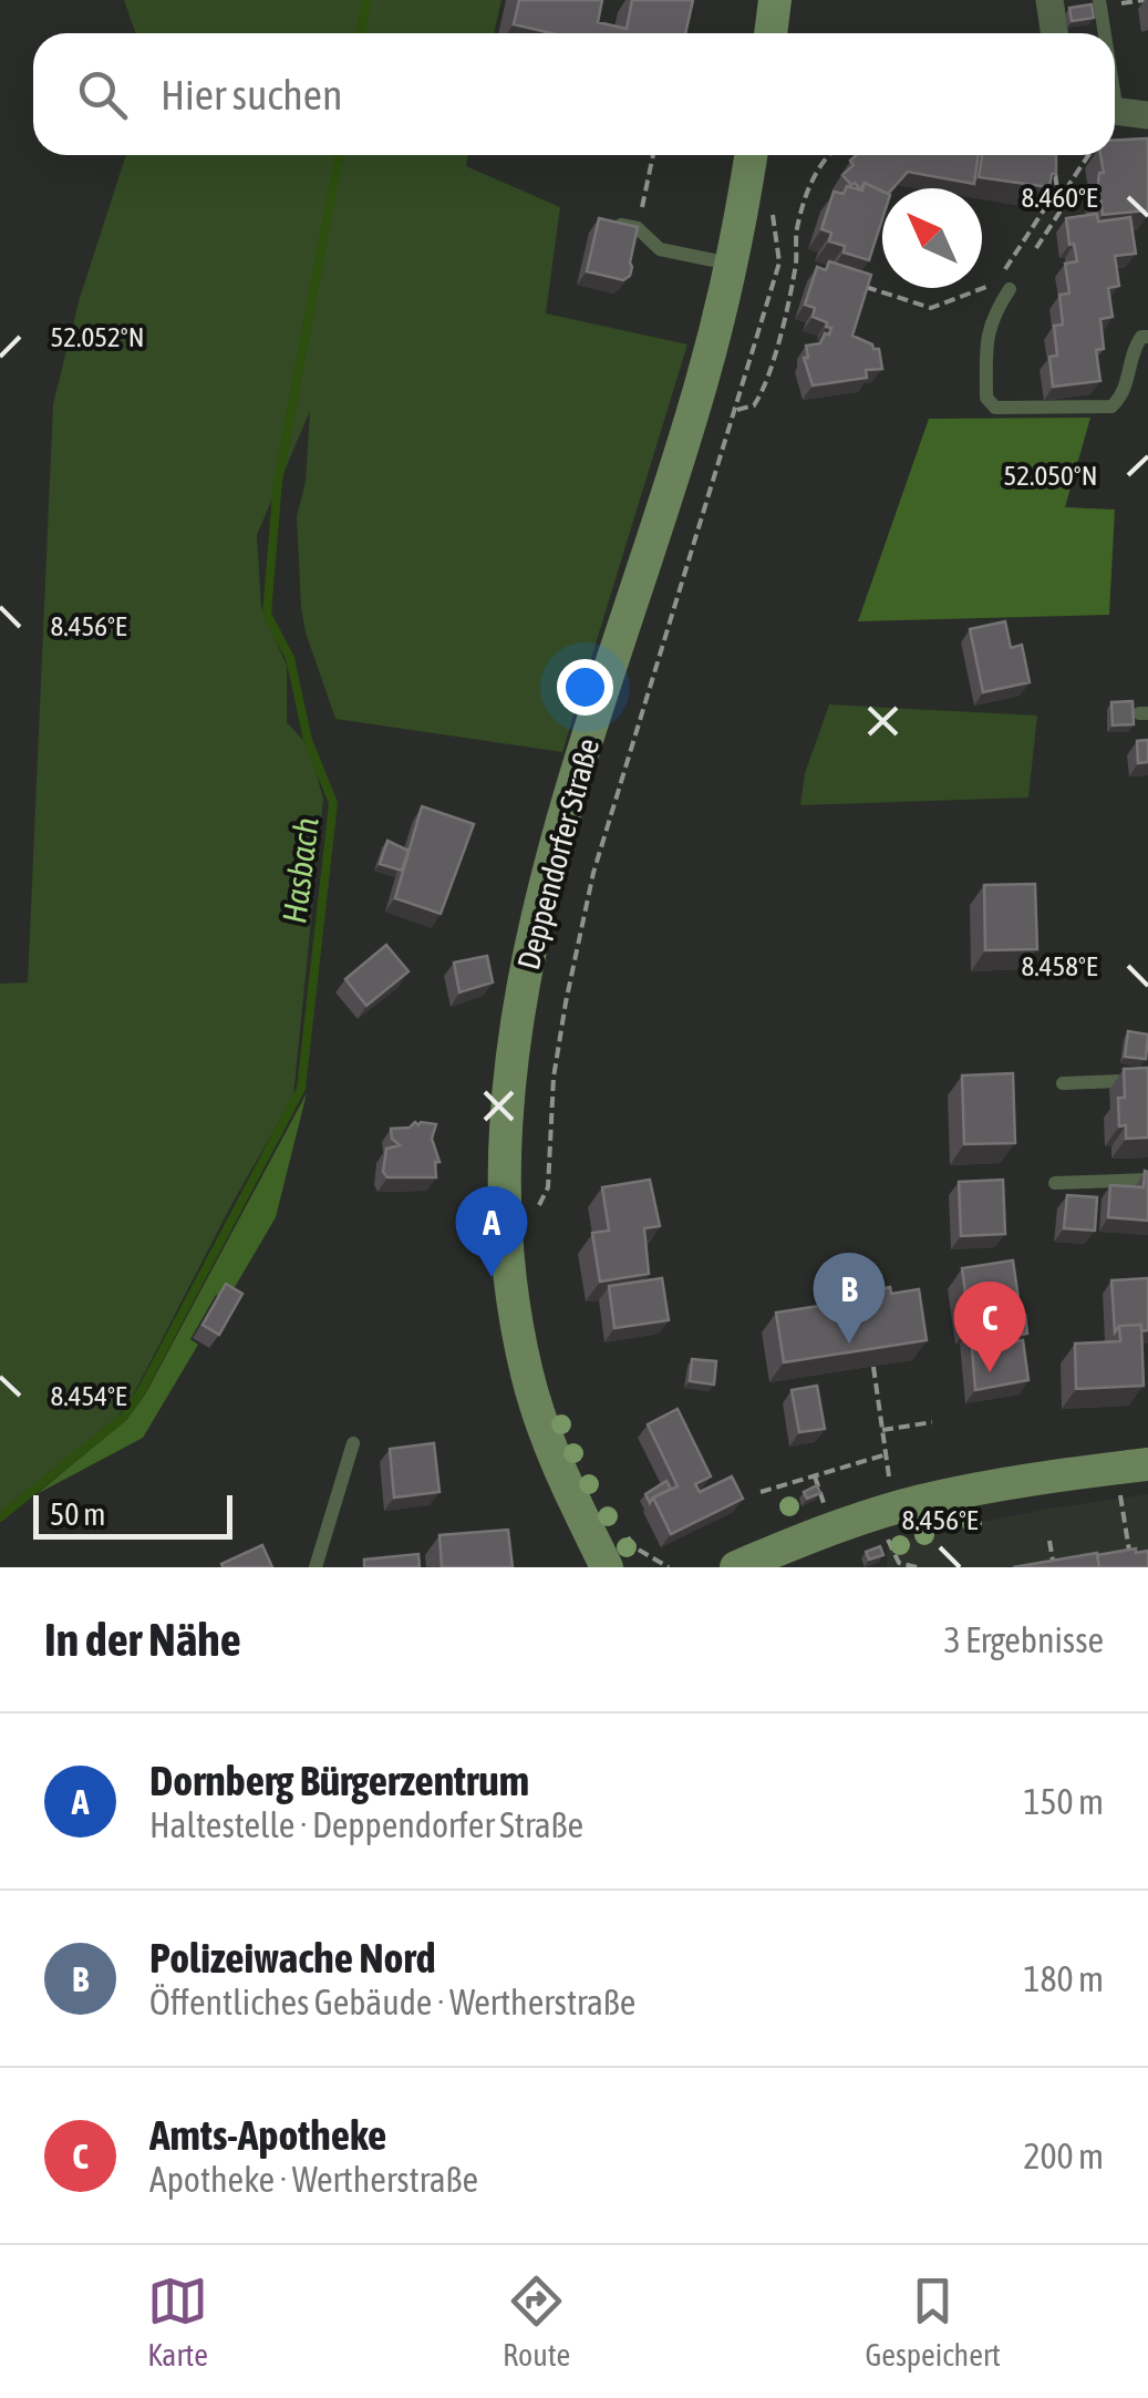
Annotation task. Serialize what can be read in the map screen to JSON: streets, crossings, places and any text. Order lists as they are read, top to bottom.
{
  "streets": {
    "street": ["Deppendorfer Straße"]
  },
  "water": ["Hasbach"],
  "scale_bar": "50 m",
  "north": "top left",
  "page": {
    "search": "Hier suchen",
    "pins": ["A", "B", "C"],
    "scale": "50 m",
    "heading": ["In der Nähe", "3 Ergebnisse"],
    "list": [
      {
        "mark": "A",
        "name": "Dornberg Bürgerzentrum",
        "note": "Haltestelle · Deppendorfer Straße",
        "value": "150 m"
      },
      {
        "mark": "B",
        "name": "Polizeiwache Nord",
        "note": "Öffentliches Gebäude · Wertherstraße",
        "value": "180 m"
      },
      {
        "mark": "C",
        "name": "Amts-Apotheke",
        "note": "Apotheke · Wertherstraße",
        "value": "200 m"
      }
    ],
    "nav": ["Karte", "Route", "Gespeichert"]
  },
  "coordinates": [
    "8.460°E",
    "52.052°N",
    "52.050°N",
    "8.456°E",
    "8.458°E",
    "8.454°E"
  ]
}
